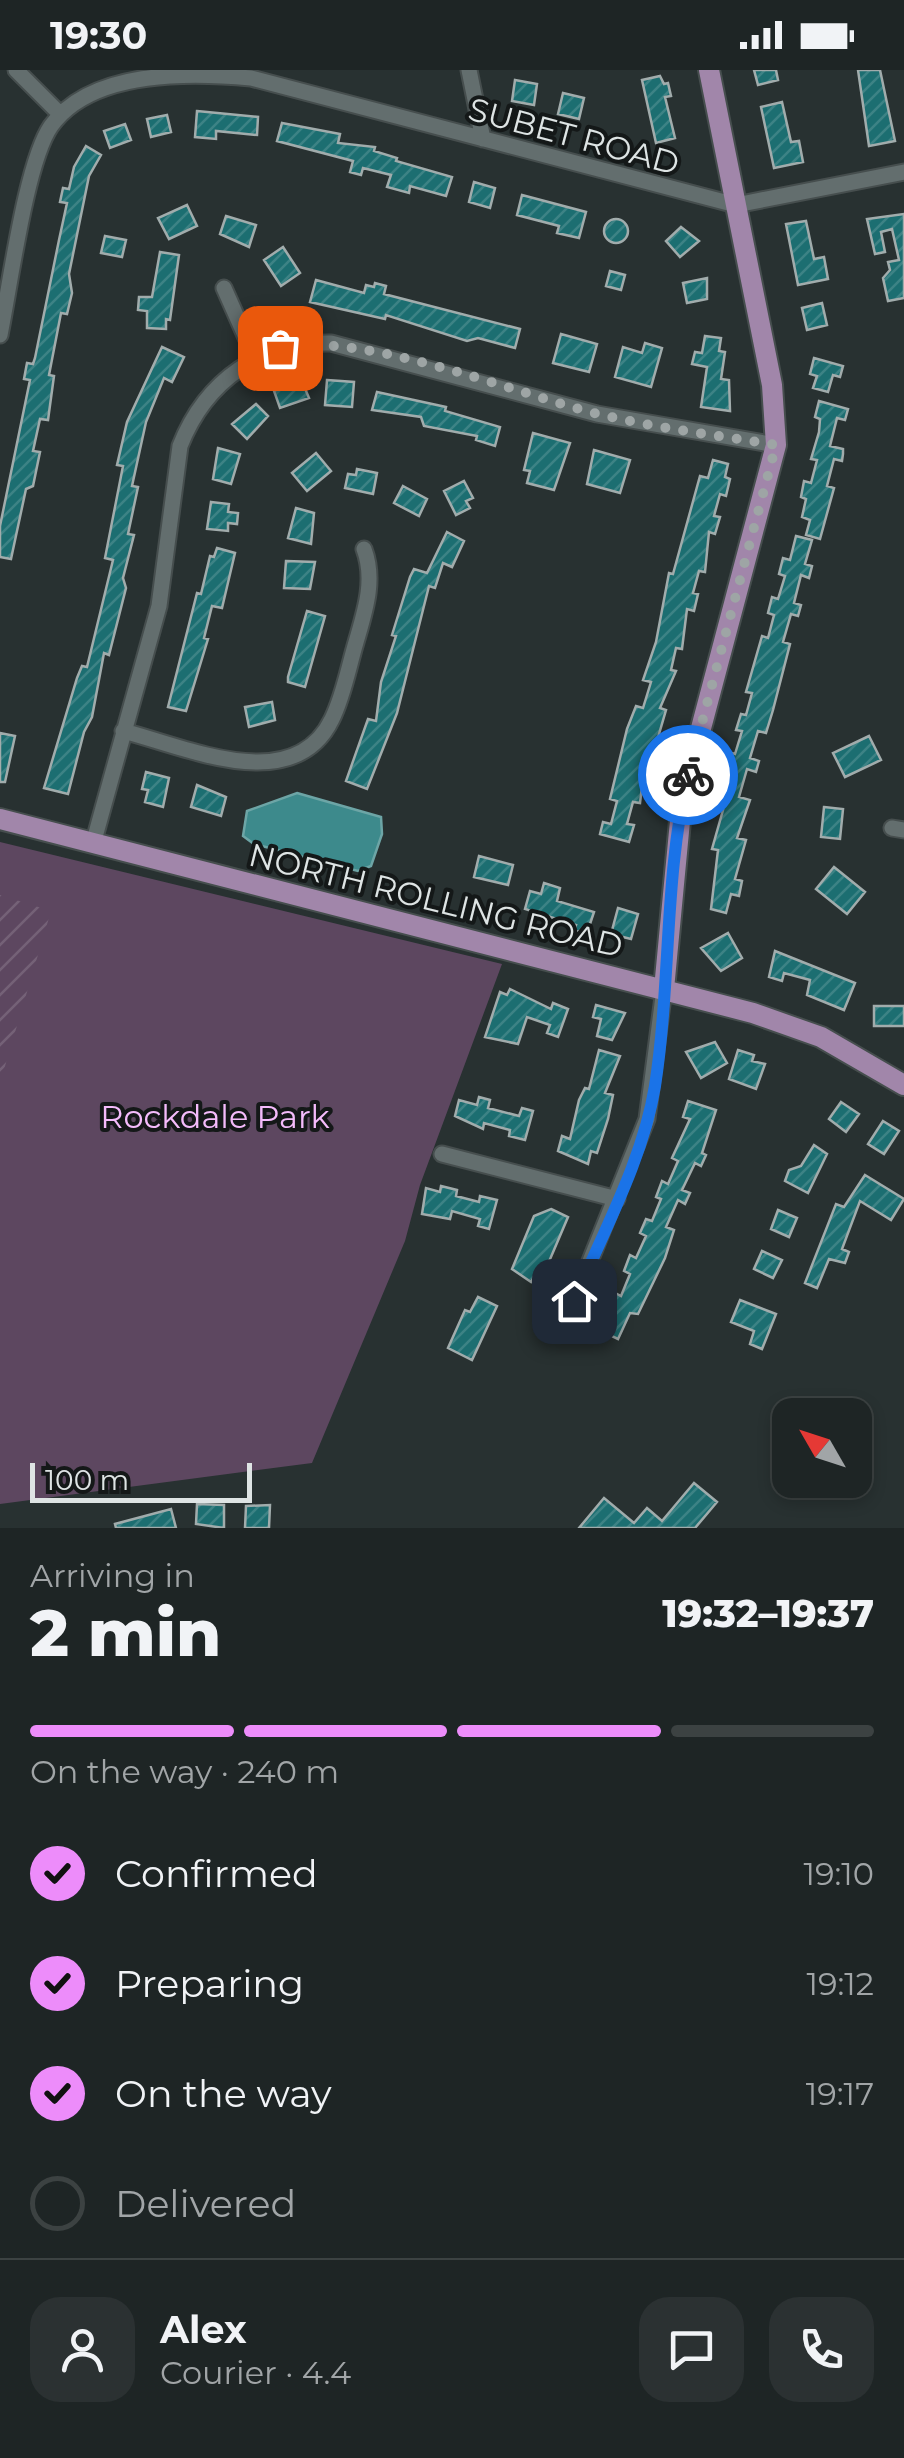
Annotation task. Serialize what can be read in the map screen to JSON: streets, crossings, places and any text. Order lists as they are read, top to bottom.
{
  "streets": {
    "main road": ["NORTH ROLLING ROAD"],
    "street": ["SUBET ROAD"]
  },
  "parks": ["Rockdale Park"],
  "scale_bar": "100 m",
  "north": "top left",
  "page": {
    "status": "19:30",
    "scale": "100 m",
    "heading": ["2 min", "Arriving in", "19:32–19:37"],
    "panel": ["Alex", "Courier · 4.4"],
    "bar": "On the way · 240 m",
    "list": [
      ["Confirmed", "19:10"],
      ["Preparing", "19:12"],
      ["On the way", "19:17"],
      "Delivered"
    ]
  }
}
